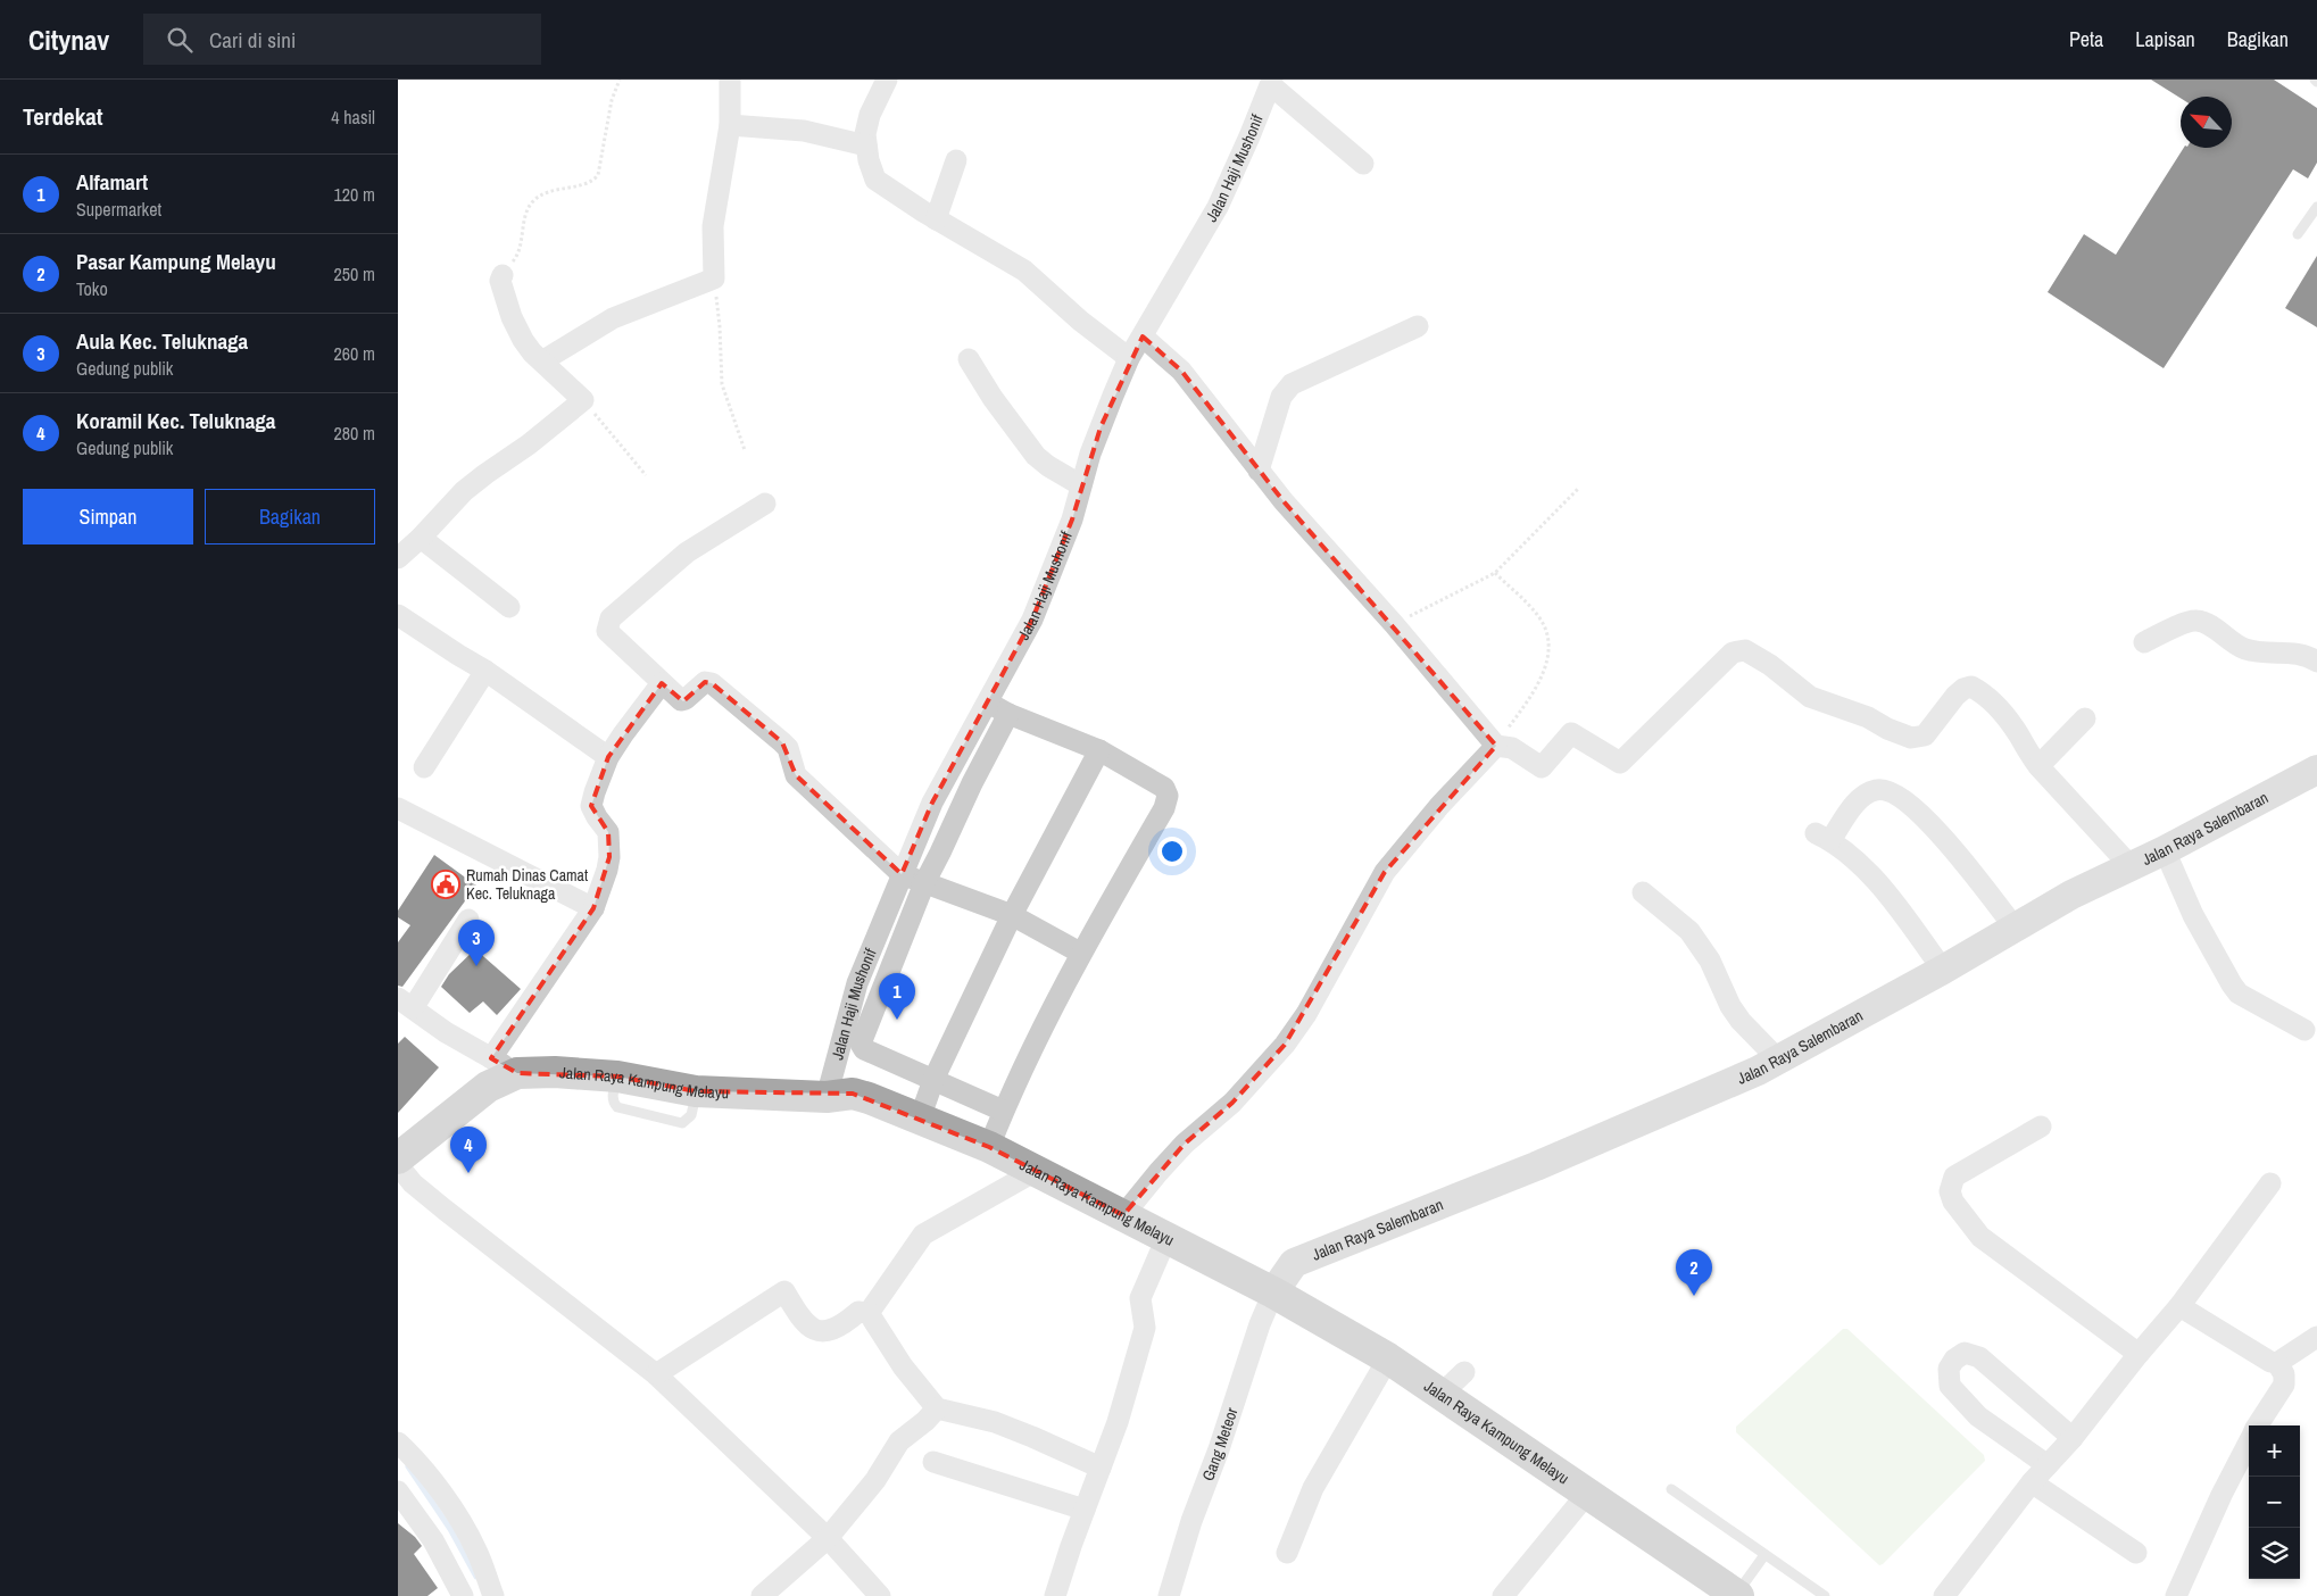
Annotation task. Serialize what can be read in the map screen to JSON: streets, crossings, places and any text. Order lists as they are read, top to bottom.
{
  "streets": {
    "main road": ["Jalan Raya Salembaran", "Jalan Raya Kampung Melayu"],
    "street": ["Jalan Haji Mushonif", "Gang Meteor"]
  },
  "crossings": [
    ["Jalan Haji Mushonif", "Jalan Raya Kampung Melayu"],
    ["Jalan Raya Salembaran", "Jalan Raya Kampung Melayu"],
    ["Jalan Raya Salembaran", "Gang Meteor"],
    ["Jalan Raya Kampung Melayu", "Gang Meteor"]
  ],
  "places": {
    "public building": ["Rumah Dinas Camat Kec. Teluknaga"]
  },
  "north": "top left",
  "page": {
    "header": "Citynav",
    "search": "Cari di sini",
    "nav": ["Peta", "Lapisan", "Bagikan"],
    "heading": ["Terdekat", "4 hasil"],
    "list": [
      {
        "mark": "1",
        "name": "Alfamart",
        "note": "Supermarket",
        "value": "120 m"
      },
      {
        "mark": "2",
        "name": "Pasar Kampung Melayu",
        "note": "Toko",
        "value": "250 m"
      },
      {
        "mark": "3",
        "name": "Aula Kec. Teluknaga",
        "note": "Gedung publik",
        "value": "260 m"
      },
      {
        "mark": "4",
        "name": "Koramil Kec. Teluknaga",
        "note": "Gedung publik",
        "value": "280 m"
      }
    ],
    "buttons": ["Simpan", "Bagikan"],
    "pins": [
      "3",
      "1",
      "4",
      "2"
    ],
    "map_buttons": ["+", "−"]
  }
}
